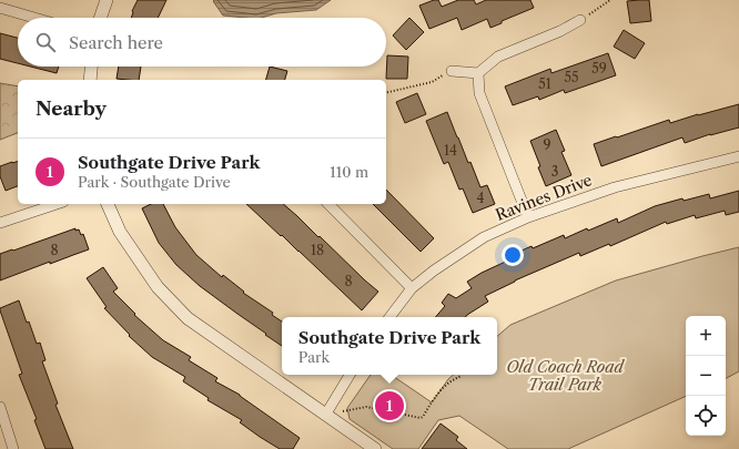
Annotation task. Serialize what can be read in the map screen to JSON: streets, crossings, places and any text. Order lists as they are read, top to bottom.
{
  "streets": {
    "street": ["Ravines Drive"]
  },
  "parks": ["Old Coach Road Trail Park"],
  "house_numbers": [
    "59",
    "55",
    "51",
    "9",
    "14",
    "3",
    "4",
    "8",
    "18",
    "8"
  ],
  "page": {
    "search": "Search here",
    "heading": "Nearby",
    "list": [
      {
        "mark": "1",
        "name": "Southgate Drive Park",
        "note": "Park · Southgate Drive",
        "value": "110 m"
      }
    ],
    "map_buttons": ["+", "−"],
    "popup": ["Southgate Drive Park", "Park"],
    "pins": "1"
  }
}
